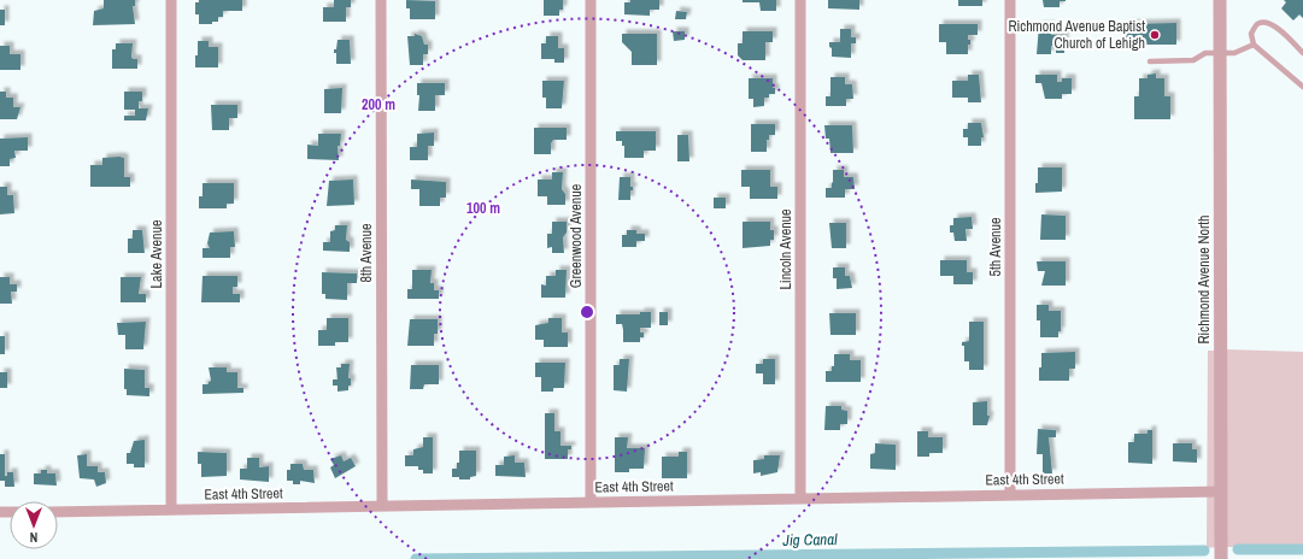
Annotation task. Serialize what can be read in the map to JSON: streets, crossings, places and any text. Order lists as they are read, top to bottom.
{
  "streets": {
    "street": [
      "Greenwood Avenue",
      "5th Avenue",
      "Lincoln Avenue",
      "8th Avenue",
      "Lake Avenue",
      "Richmond Avenue North",
      "East 4th Street"
    ]
  },
  "crossings": [
    ["Greenwood Avenue", "East 4th Street"],
    ["5th Avenue", "East 4th Street"],
    ["Lincoln Avenue", "East 4th Street"],
    ["8th Avenue", "East 4th Street"],
    ["Lake Avenue", "East 4th Street"],
    ["Richmond Avenue North", "East 4th Street"]
  ],
  "water": ["Jig Canal"],
  "places": ["Richmond Avenue Baptist Church of Lehigh"],
  "north": "bottom",
  "rings": ["200 m", "100 m"]
}
